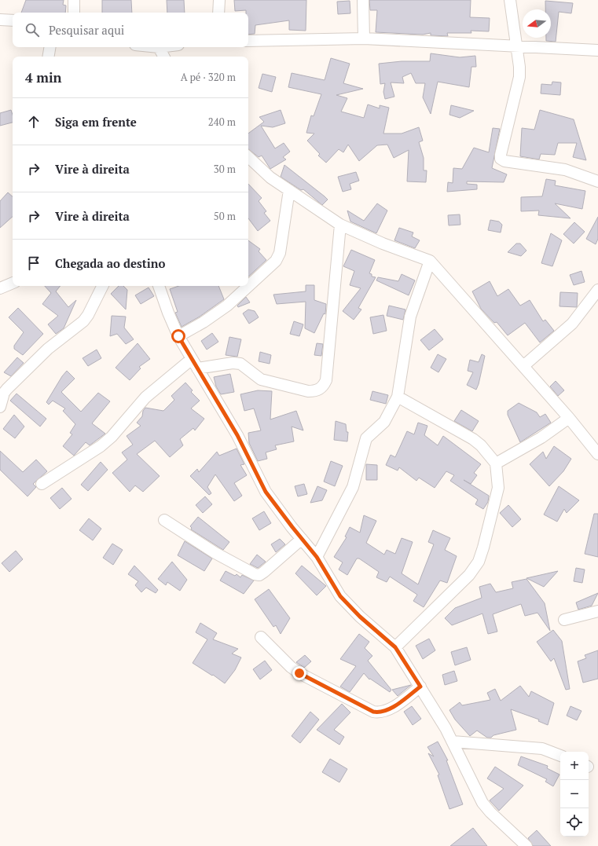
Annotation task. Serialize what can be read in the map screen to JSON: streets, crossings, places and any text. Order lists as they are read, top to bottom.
{
  "north": "left",
  "page": {
    "search": "Pesquisar aqui",
    "heading": ["4 min", "A pé · 320 m"],
    "list": [
      ["Siga em frente", "240 m"],
      ["Vire à direita", "30 m"],
      ["Vire à direita", "50 m"],
      "Chegada ao destino"
    ],
    "map_buttons": ["+", "−"]
  }
}
